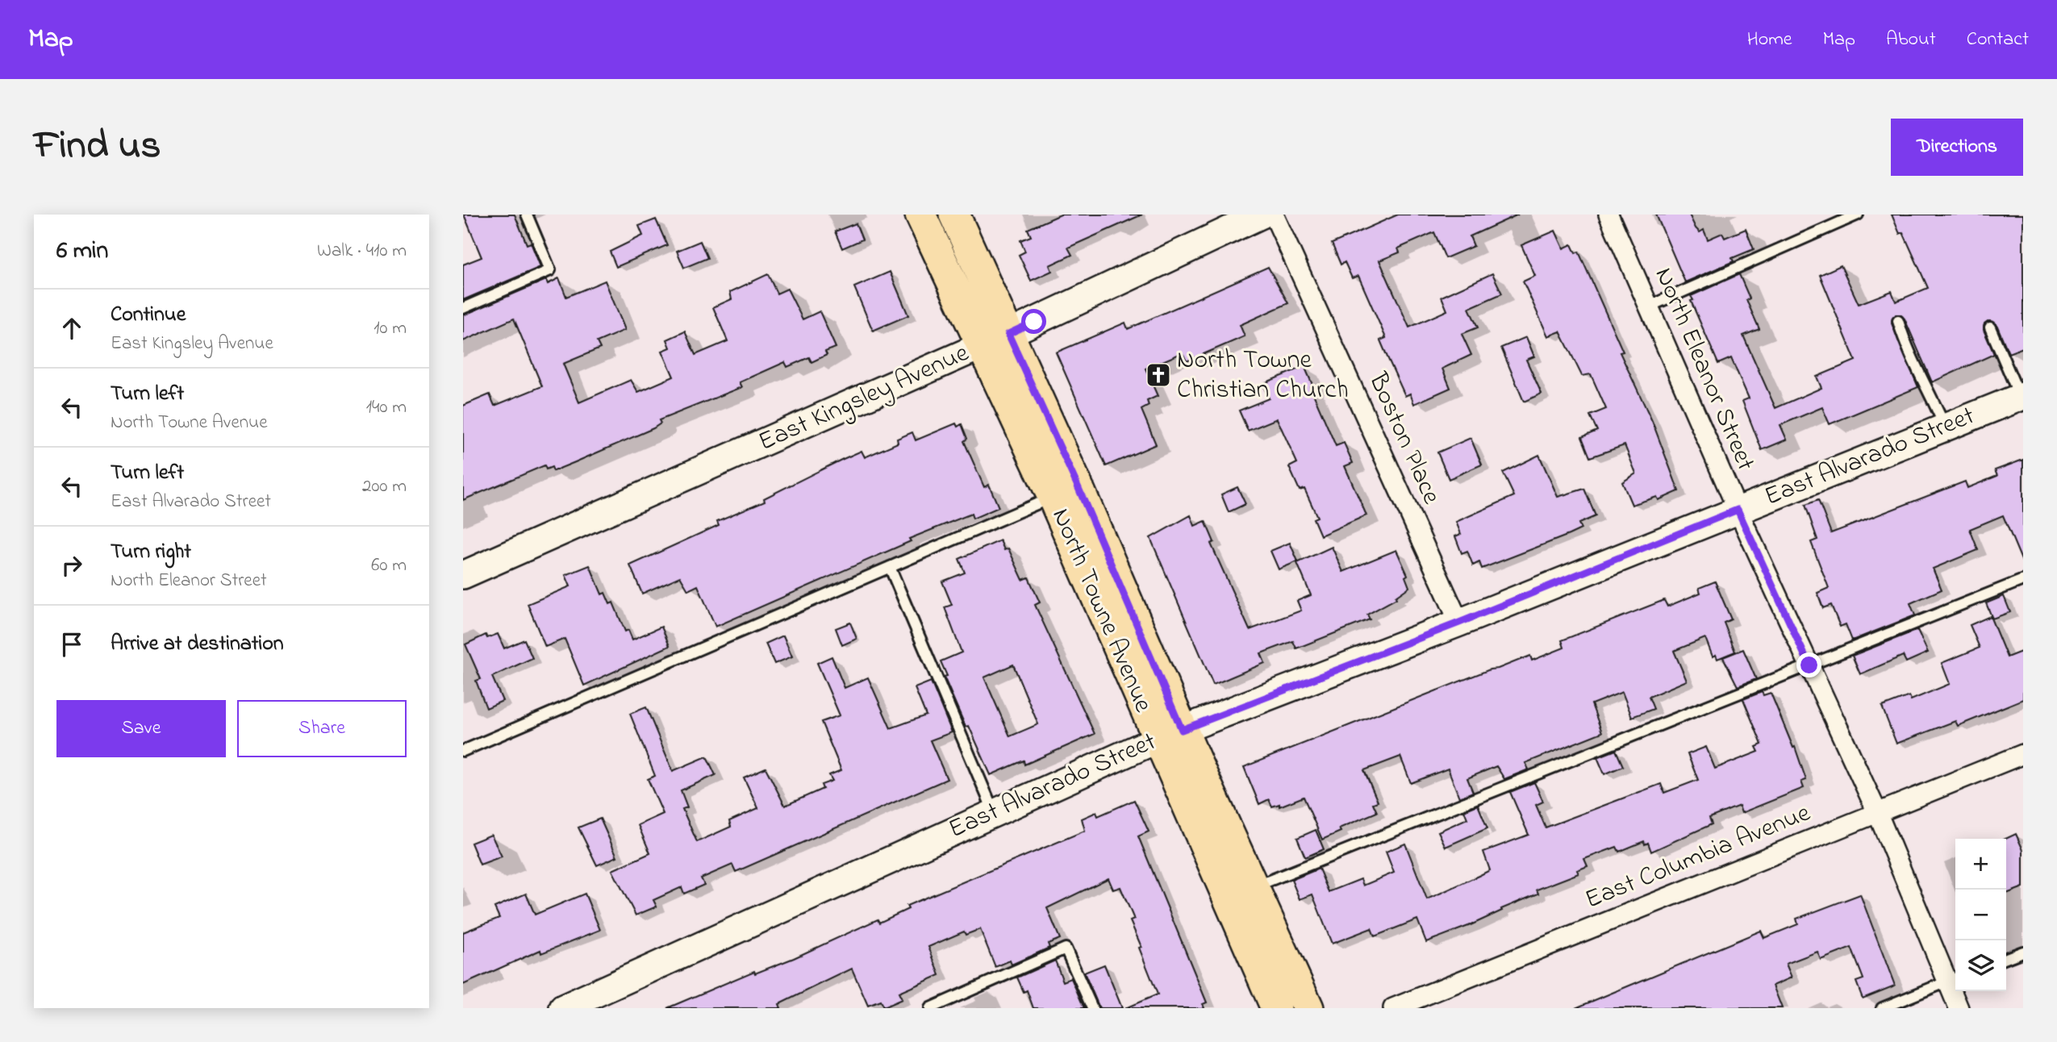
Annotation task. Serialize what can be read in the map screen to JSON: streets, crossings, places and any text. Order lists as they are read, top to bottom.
{
  "streets": {
    "main road": ["North Towne Avenue"],
    "street": [
      "North Eleanor Street",
      "East Kingsley Avenue",
      "Boston Place",
      "East Alvarado Street",
      "East Columbia Avenue"
    ]
  },
  "crossings": [
    ["North Eleanor Street", "East Alvarado Street"],
    ["North Eleanor Street", "East Columbia Avenue"],
    ["East Kingsley Avenue", "North Towne Avenue"],
    ["Boston Place", "East Alvarado Street"],
    ["East Alvarado Street", "North Towne Avenue"]
  ],
  "places": {
    "church": ["North Towne Christian Church"]
  },
  "page": {
    "header": "Map",
    "nav": [
      "Home",
      "Map",
      "About",
      "Contact"
    ],
    "title": "Find us",
    "buttons": [
      "Directions",
      ["Save", "Share"]
    ],
    "heading": ["6 min", "Walk · 410 m"],
    "list": [
      ["Continue", "East Kingsley Avenue", "10 m"],
      ["Turn left", "North Towne Avenue", "140 m"],
      ["Turn left", "East Alvarado Street", "200 m"],
      ["Turn right", "North Eleanor Street", "60 m"],
      "Arrive at destination"
    ],
    "map_buttons": ["+", "−"]
  }
}
